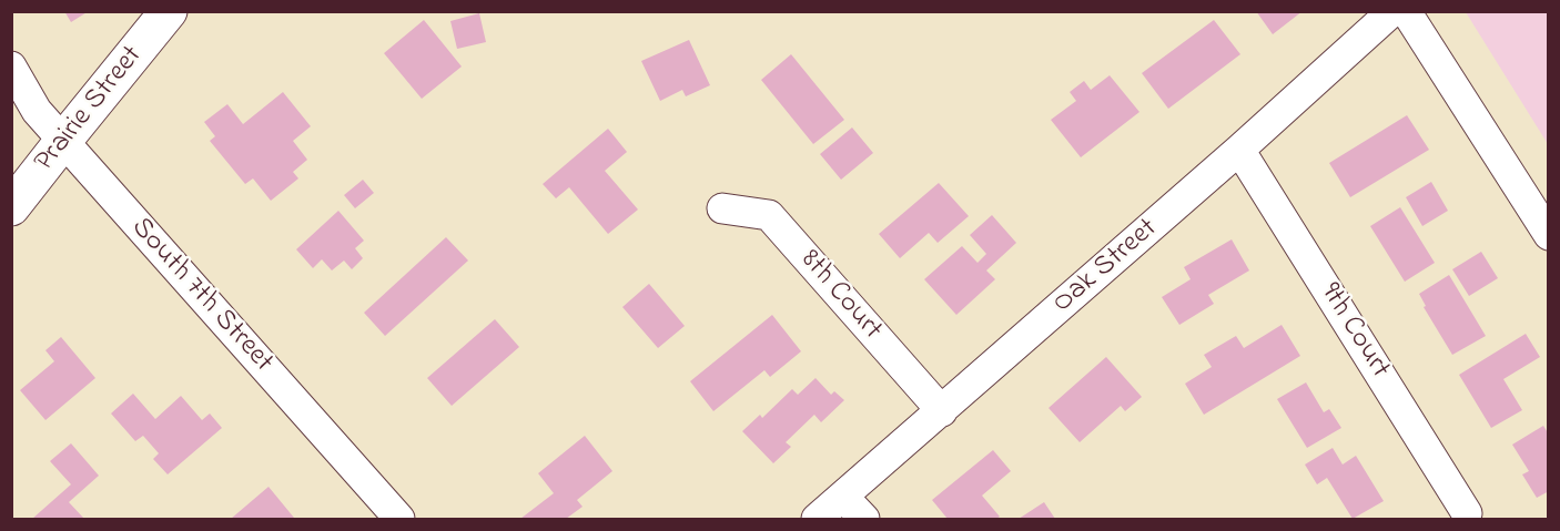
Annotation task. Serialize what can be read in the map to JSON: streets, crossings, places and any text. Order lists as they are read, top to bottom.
{
  "streets": {
    "street": [
      "Prairie Street",
      "Oak Street",
      "South 7th Street",
      "8th Court",
      "9th Court"
    ]
  },
  "crossings": [
    ["Prairie Street", "South 7th Street"],
    ["Oak Street", "8th Court"],
    ["Oak Street", "9th Court"]
  ]
}
